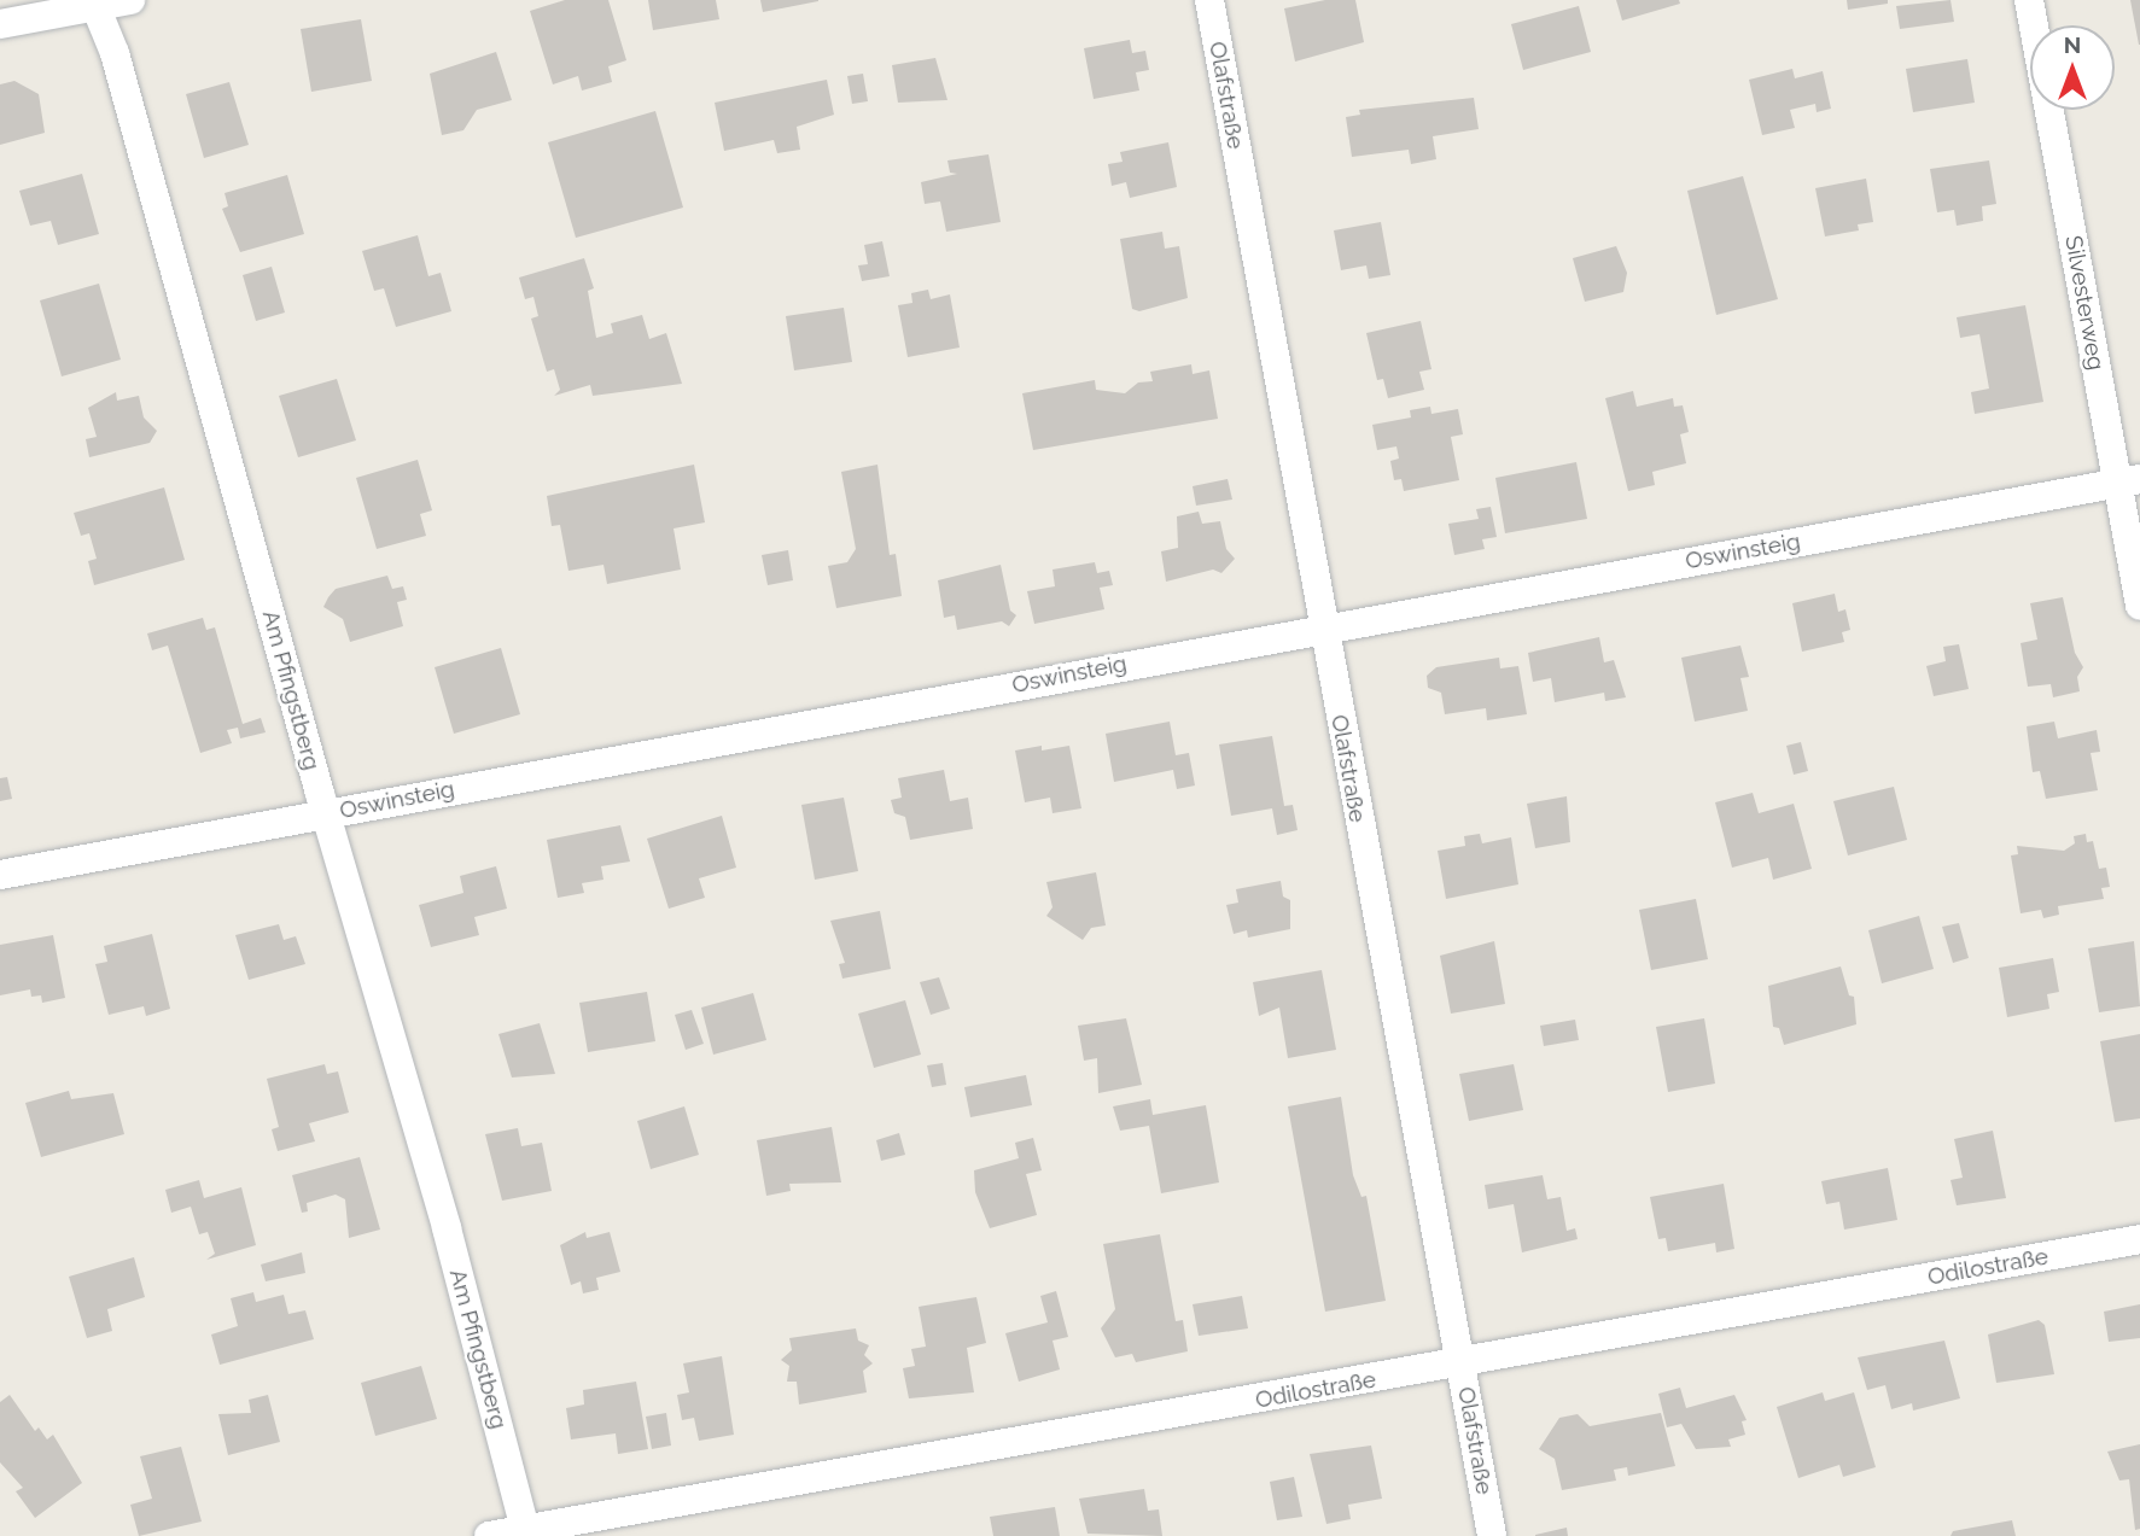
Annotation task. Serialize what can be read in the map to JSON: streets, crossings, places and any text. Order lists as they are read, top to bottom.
{
  "streets": {
    "street": [
      "Olafstraße",
      "Silvesterweg",
      "Oswinsteig",
      "Am Pfingstberg",
      "Odilostraße"
    ]
  },
  "crossings": [
    ["Olafstraße", "Oswinsteig"],
    ["Olafstraße", "Odilostraße"],
    ["Silvesterweg", "Oswinsteig"],
    ["Oswinsteig", "Am Pfingstberg"],
    ["Am Pfingstberg", "Odilostraße"]
  ],
  "north": "top"
}
